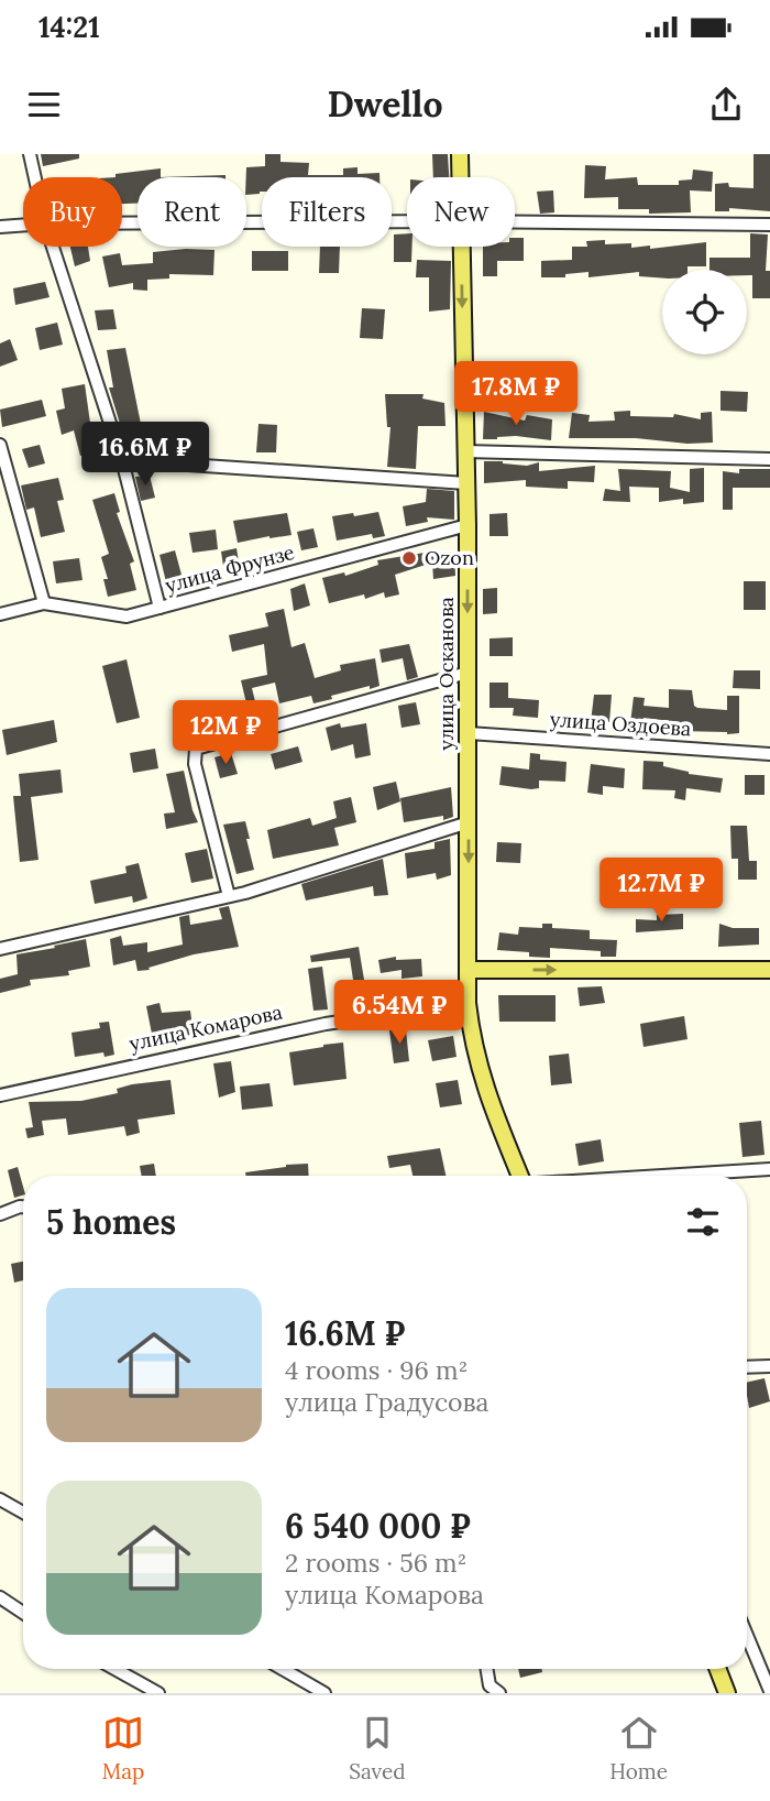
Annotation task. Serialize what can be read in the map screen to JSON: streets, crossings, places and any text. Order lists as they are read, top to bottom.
{
  "streets": {
    "main road": ["улица Осканова"],
    "street": ["улица Фрунзе", "улица Оздоева", "улица Комарова"]
  },
  "crossings": [
    ["улица Фрунзе", "улица Осканова"],
    ["улица Осканова", "улица Оздоева"],
    ["улица Осканова", "улица Комарова"]
  ],
  "one_way": ["улица Осканова"],
  "places": ["Ozon"],
  "page": {
    "status": "14:21",
    "header": "Dwello",
    "chip": [
      "Buy",
      "Rent",
      "Filters",
      "New"
    ],
    "price": [
      "17.8M ₽",
      "16.6M ₽",
      "12M ₽",
      "12.7M ₽",
      "6.54M ₽"
    ],
    "heading": "5 homes",
    "list": [
      {
        "name": "16.6M ₽",
        "note": "4 rooms · 96 m² · улица Градусова"
      },
      {
        "name": "6 540 000 ₽",
        "note": "2 rooms · 56 m² · улица Комарова"
      }
    ],
    "tabs": ["Map", "Saved", "Home"]
  }
}
